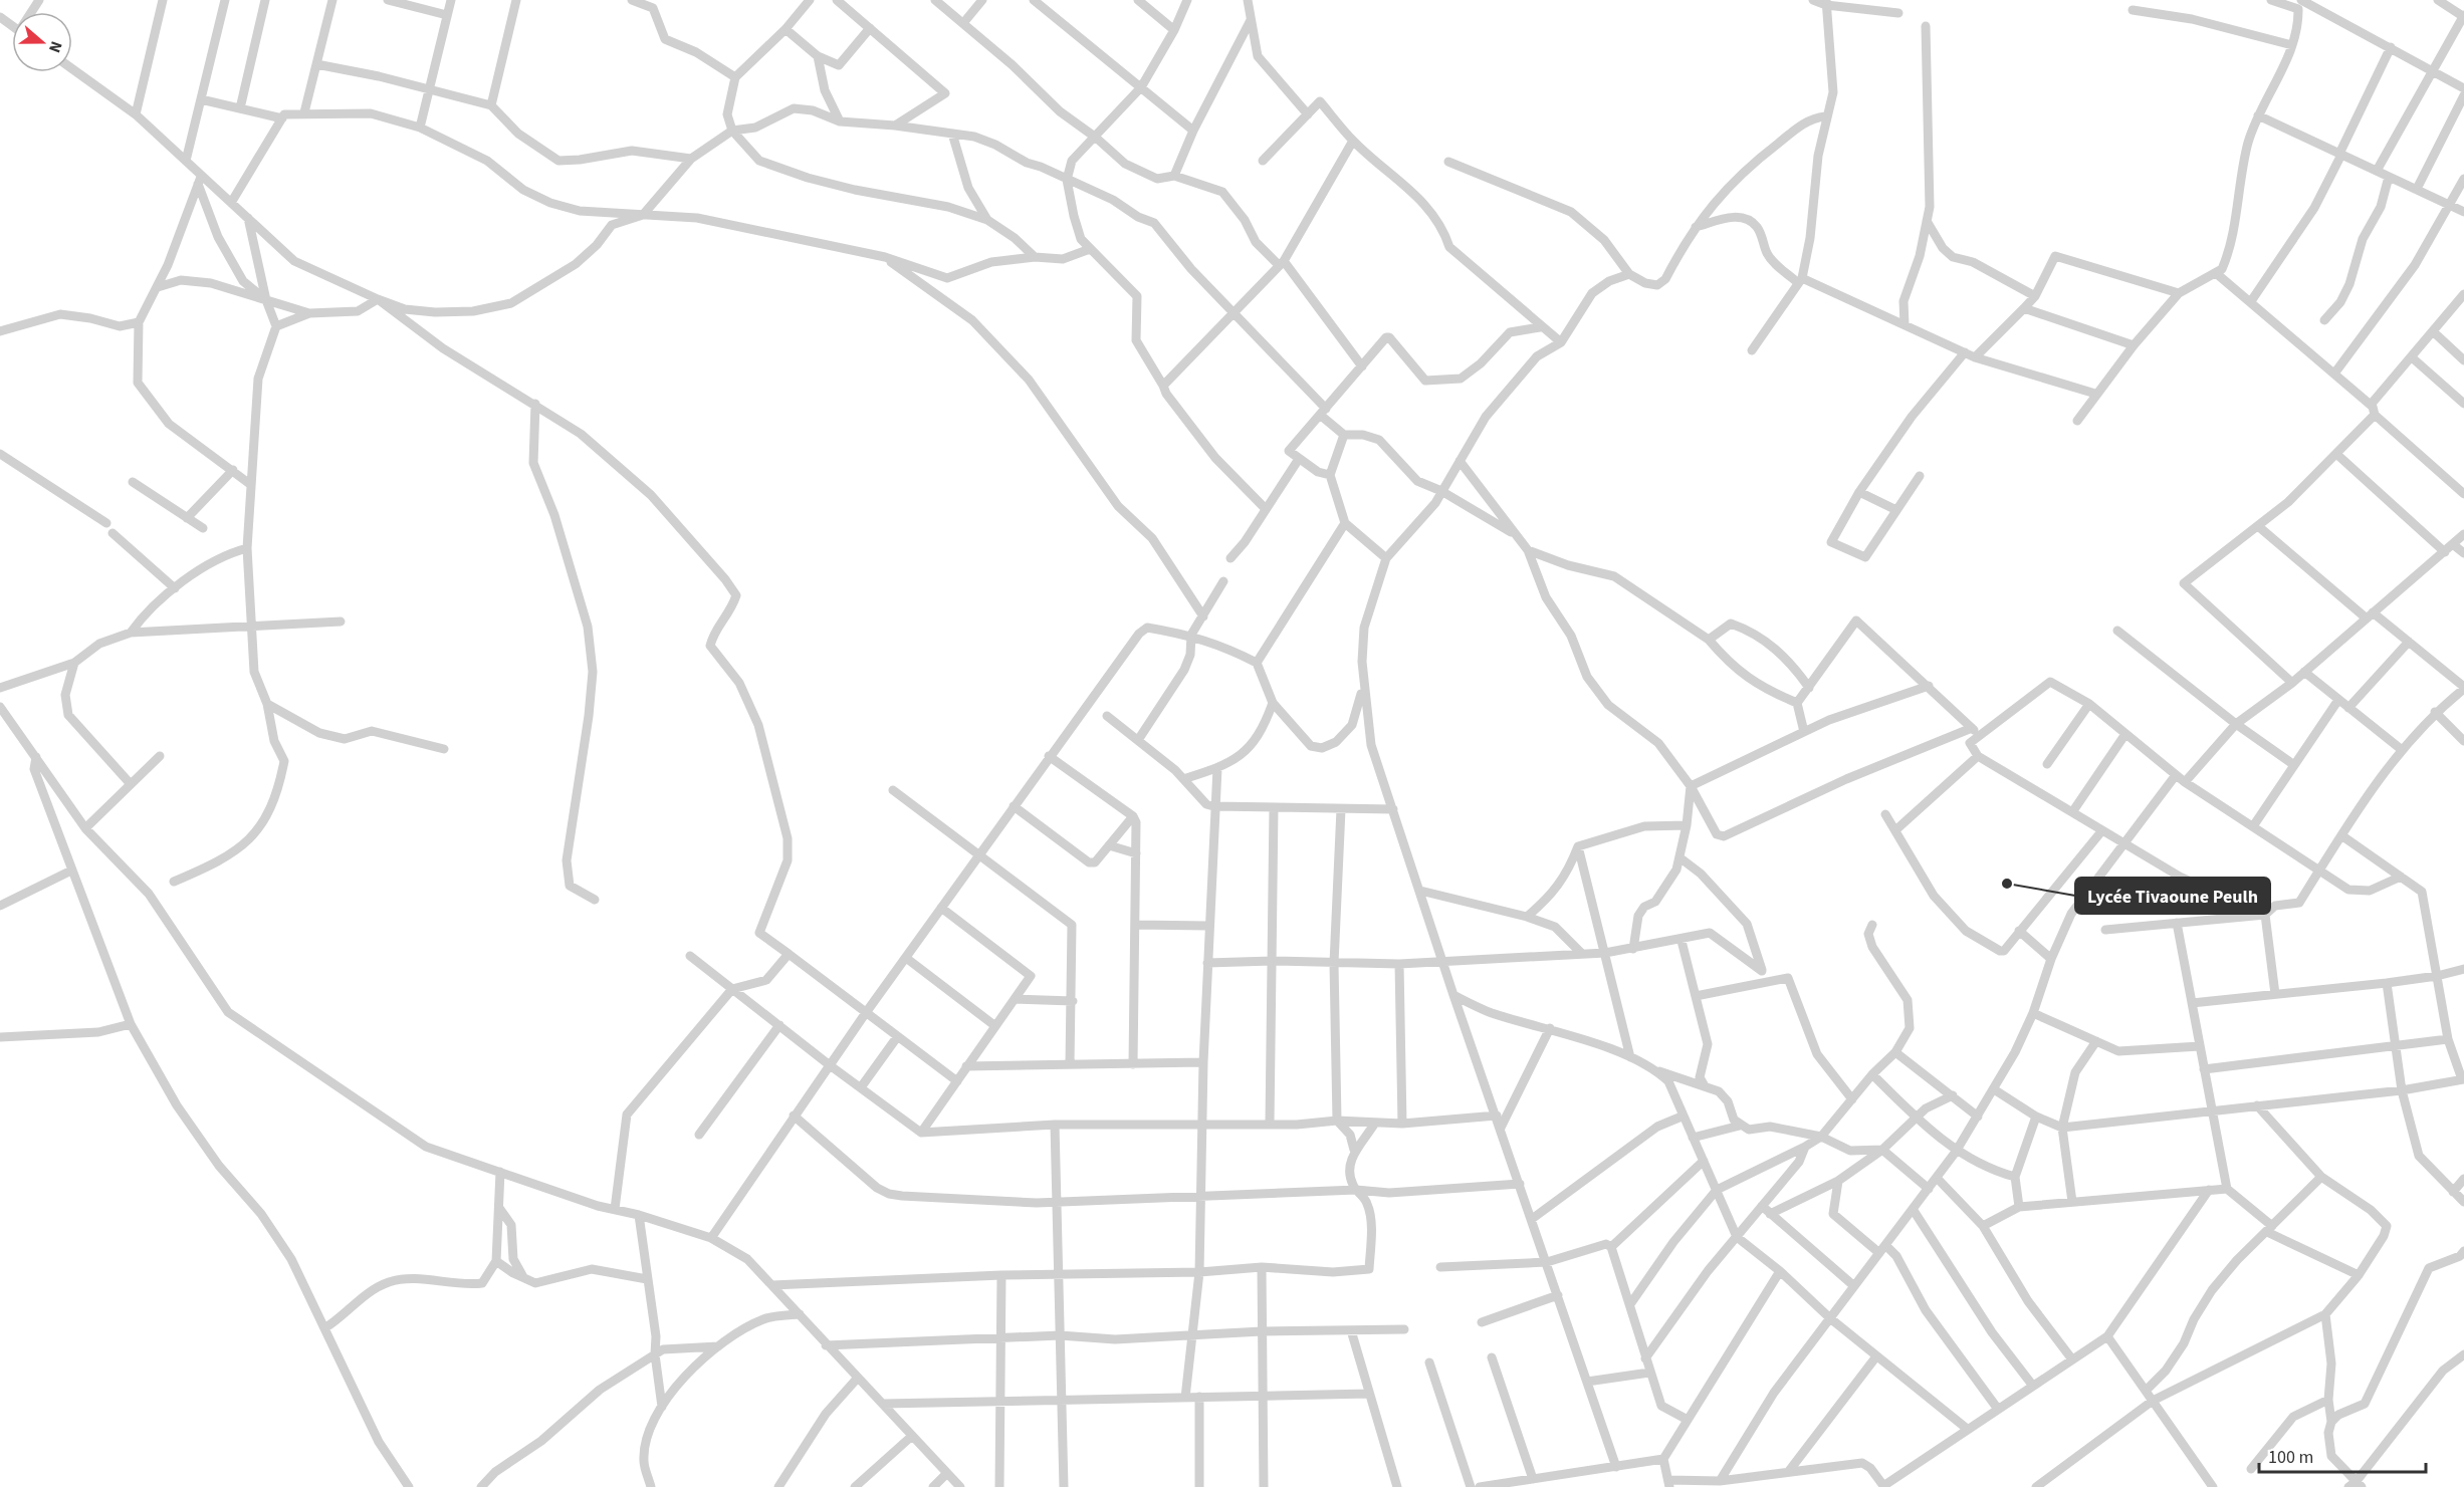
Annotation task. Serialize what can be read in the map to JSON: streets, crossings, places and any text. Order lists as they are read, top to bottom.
{
  "places": ["Lycée Tivaoune Peulh"],
  "scale_bar": "100 m",
  "north": "right"
}
